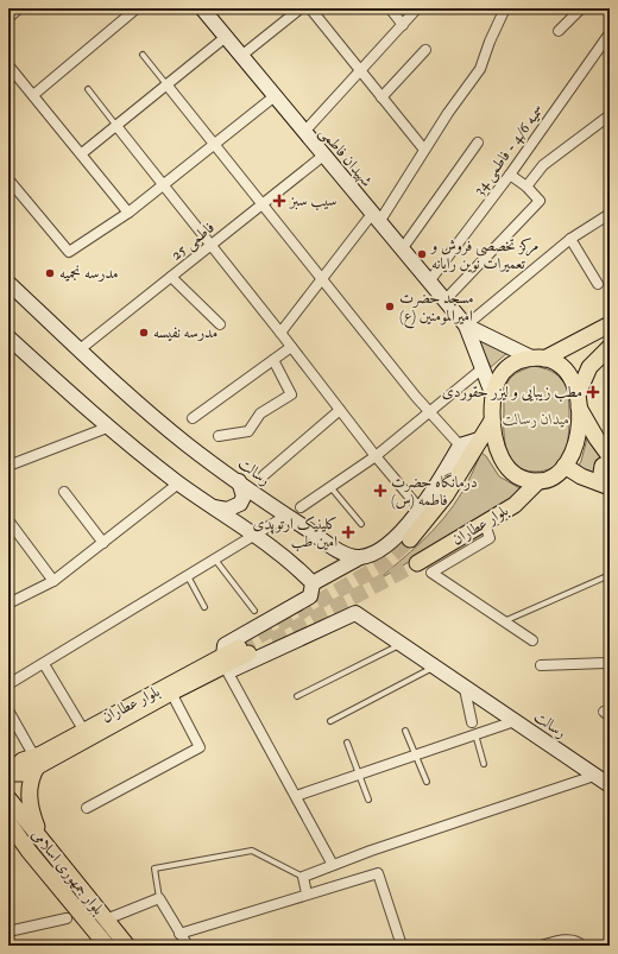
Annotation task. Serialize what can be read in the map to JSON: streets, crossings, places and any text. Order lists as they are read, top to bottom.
{
  "streets": {
    "main road": ["بلوار عطاران", "بلوار جمهوری اسلامی"],
    "street": [
      "سمیه 4/6 - فاطمی 34",
      "شهیدان فاطمی",
      "فاطمی 25",
      "رسالت"
    ]
  },
  "crossings": [
    ["سمیه 4/6 - فاطمی 34", "شهیدان فاطمی"],
    ["شهیدان فاطمی", "فاطمی 25"],
    ["فاطمی 25", "رسالت"],
    ["رسالت", "بلوار عطاران"]
  ],
  "parks": ["میدان رسالت"],
  "places": {
    "health": [
      "سیب سبز",
      "مطب زیبایی و لیزر حقوردی",
      "درمانگاه حضرت فاطمه (س)",
      "کلینیک ارتوپدی امین طب"
    ],
    "other": [
      "مرکز تخصصی فروش و تعمیرات نوین رایانه",
      "مدرسه نجمیه",
      "مسجد حضرت امیرالمومنین (ع)",
      "مدرسه نفیسه"
    ]
  }
}
